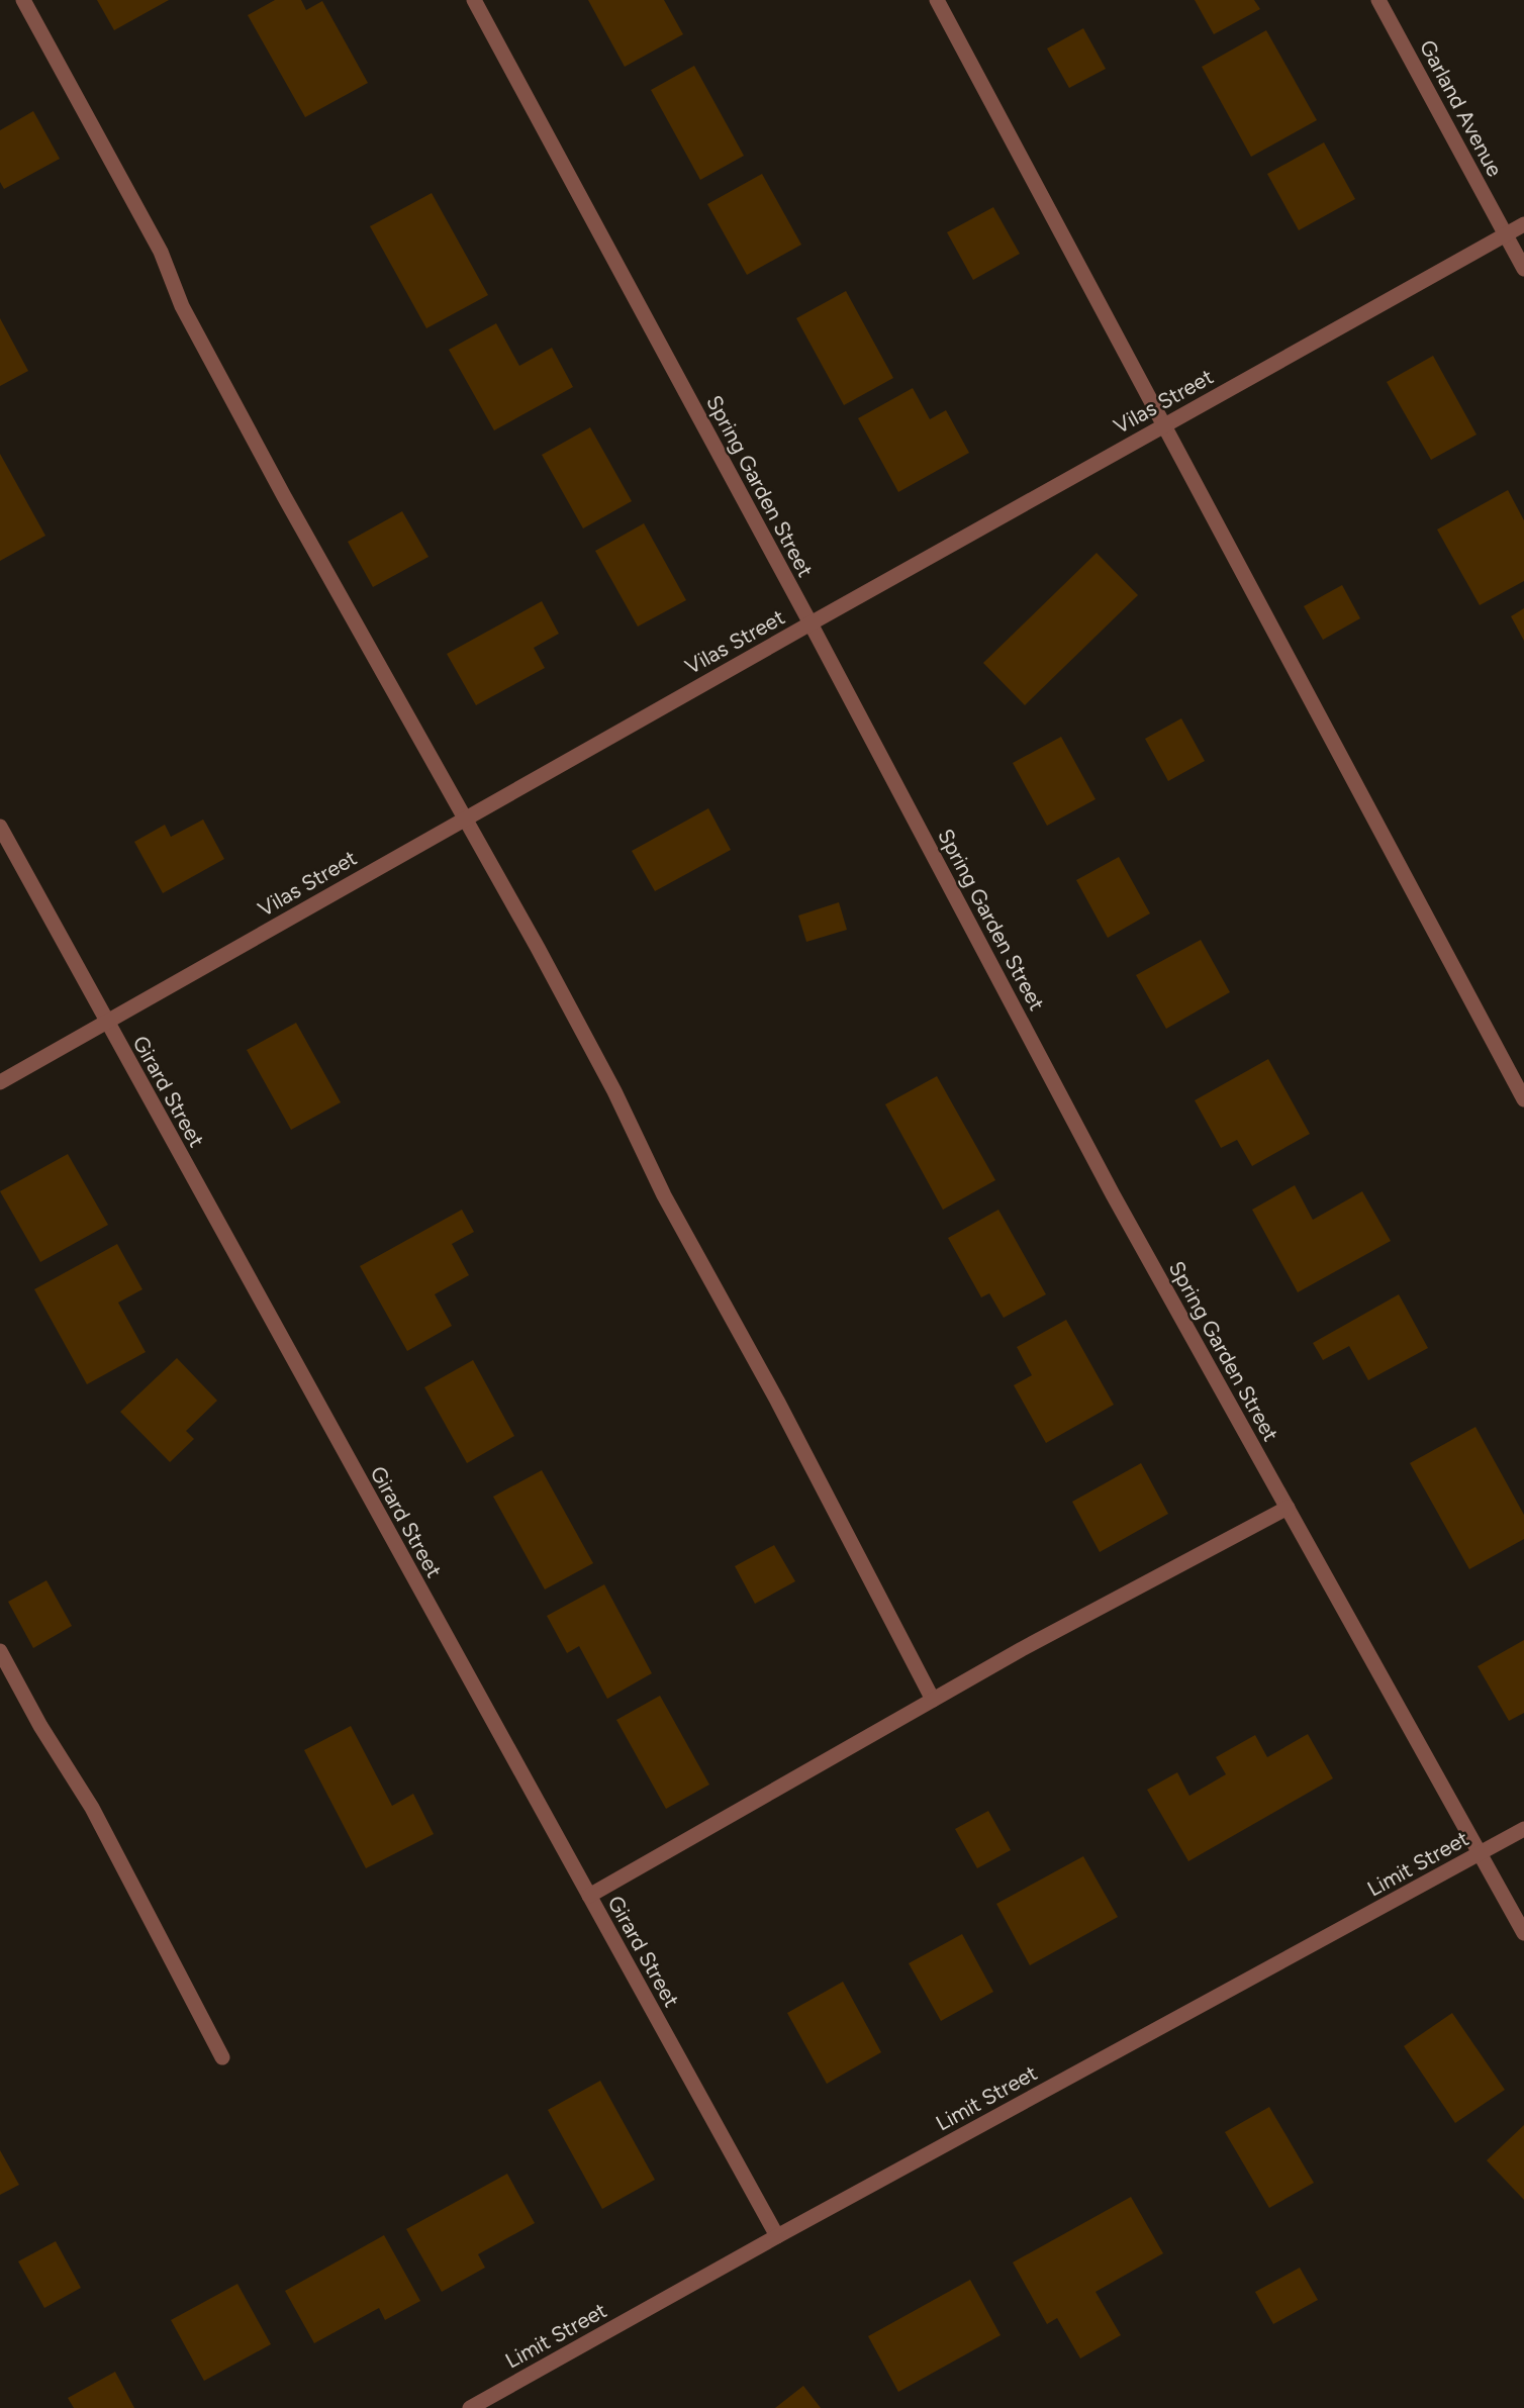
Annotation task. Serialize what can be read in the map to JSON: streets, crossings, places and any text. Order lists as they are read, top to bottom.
{
  "streets": {
    "street": [
      "Garland Avenue",
      "Vilas Street",
      "Spring Garden Street",
      "Girard Street",
      "Limit Street"
    ]
  },
  "crossings": [
    ["Garland Avenue", "Vilas Street"],
    ["Vilas Street", "Spring Garden Street"],
    ["Vilas Street", "Girard Street"],
    ["Spring Garden Street", "Limit Street"],
    ["Girard Street", "Limit Street"]
  ]
}
